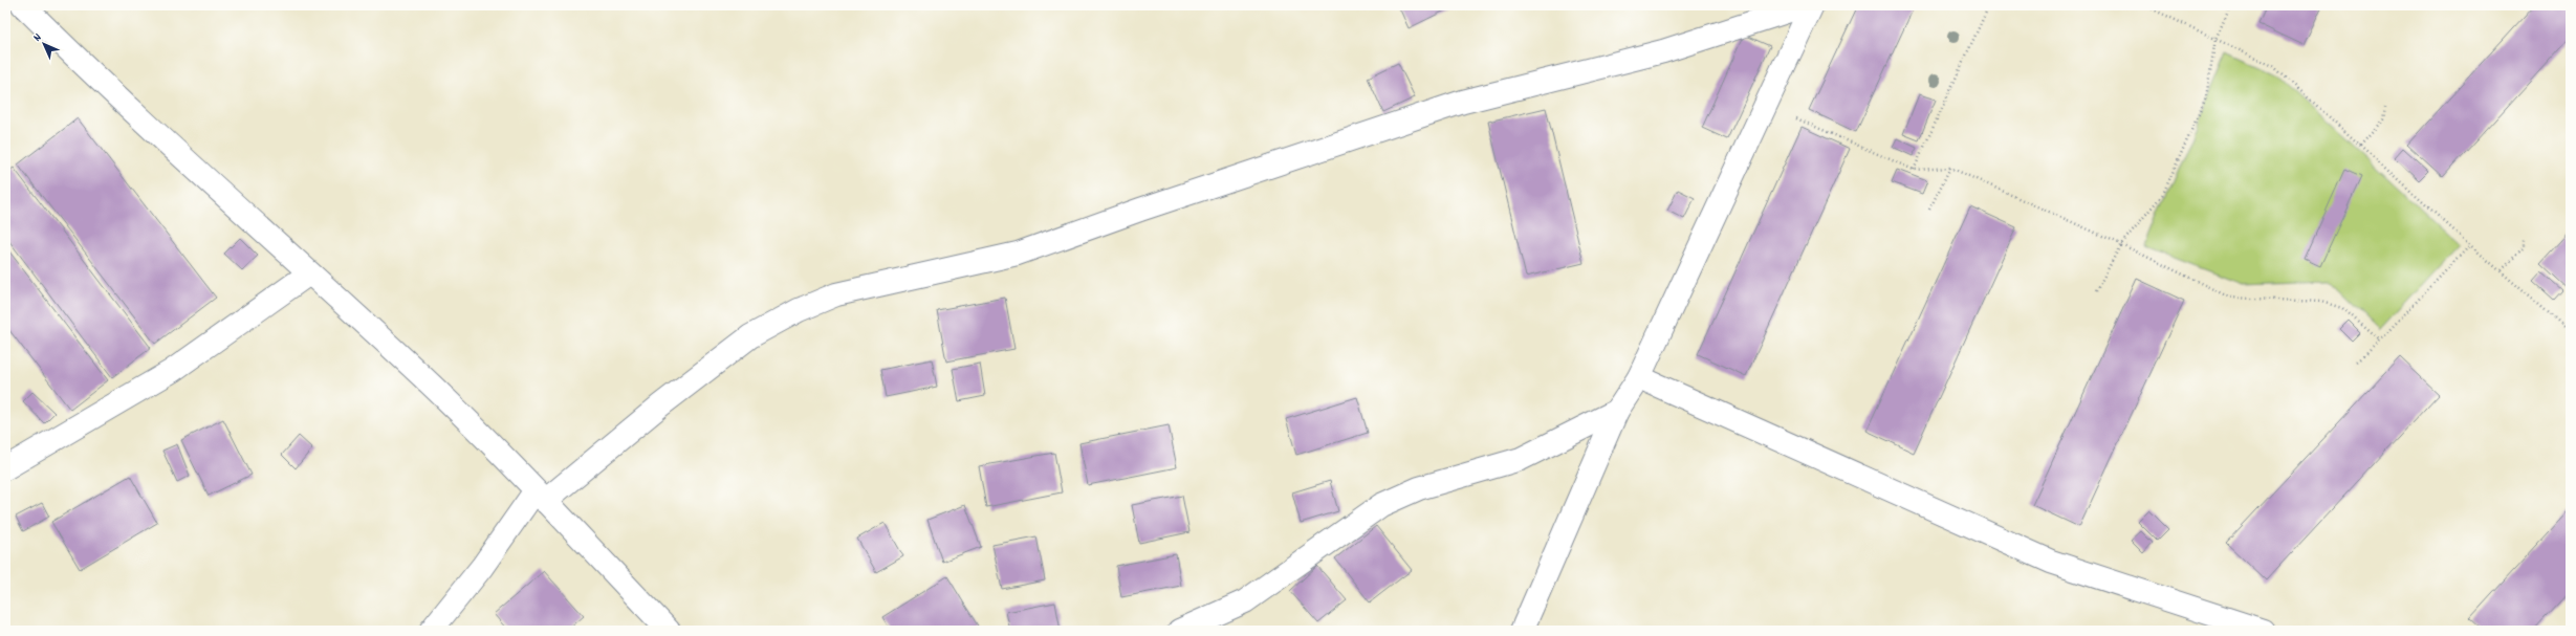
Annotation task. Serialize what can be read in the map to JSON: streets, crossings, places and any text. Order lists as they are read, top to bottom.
{
  "north": "top left"
}
